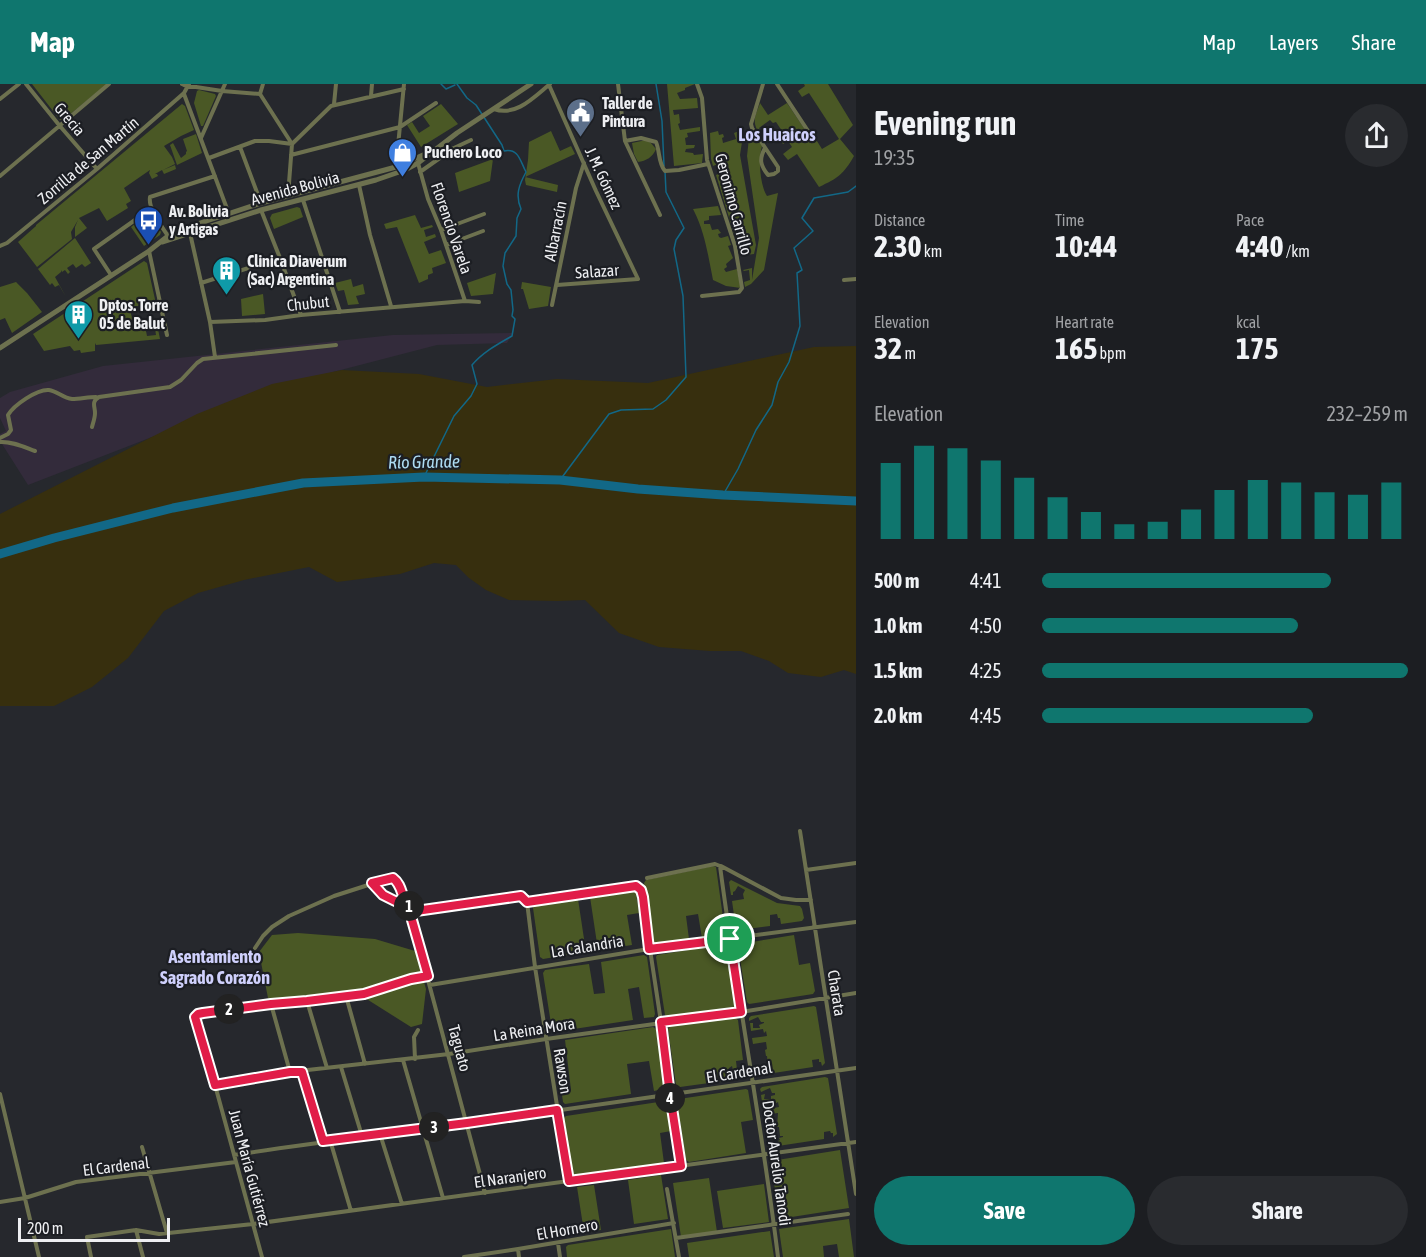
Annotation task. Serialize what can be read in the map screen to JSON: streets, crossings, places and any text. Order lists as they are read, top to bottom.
{
  "streets": {
    "street": [
      "Grecia",
      "Zorrilla de San Martín",
      "J. M. Gómez",
      "Avenida Bolivia",
      "Geronimo Carrillo",
      "Florencio Varela",
      "Albarracín",
      "Salazar",
      "Chubut",
      "La Calandria",
      "Charata",
      "La Reina Mora",
      "Taguato",
      "Rawson",
      "El Cardenal",
      "Doctor Aurelio Tanodi",
      "Juan María Gutiérrez",
      "El Naranjero",
      "El Hornero"
    ]
  },
  "crossings": [
    ["Grecia", "Zorrilla de San Martín"],
    ["J. M. Gómez", "Albarracín"],
    ["J. M. Gómez", "Salazar"],
    ["Avenida Bolivia", "Florencio Varela"],
    ["Florencio Varela", "Chubut"],
    ["Albarracín", "Salazar"],
    ["La Calandria", "Charata"],
    ["La Calandria", "Taguato"],
    ["La Calandria", "Rawson"],
    ["La Calandria", "Doctor Aurelio Tanodi"],
    ["Charata", "La Reina Mora"],
    ["Charata", "El Cardenal"],
    ["Charata", "El Naranjero"],
    ["La Reina Mora", "Taguato"],
    ["La Reina Mora", "Rawson"],
    ["La Reina Mora", "Doctor Aurelio Tanodi"],
    ["La Reina Mora", "Juan María Gutiérrez"],
    ["Taguato", "El Cardenal"],
    ["Taguato", "El Naranjero"],
    ["Rawson", "El Cardenal"],
    ["Rawson", "El Naranjero"],
    ["El Cardenal", "Doctor Aurelio Tanodi"],
    ["El Cardenal", "Juan María Gutiérrez"],
    ["Doctor Aurelio Tanodi", "El Naranjero"],
    ["Juan María Gutiérrez", "El Naranjero"]
  ],
  "districts": ["Los Huaicos", "Asentamiento Sagrado Corazón"],
  "water": ["Río Grande"],
  "places": {
    "public building": ["Taller de Pintura"],
    "shop": ["Puchero Loco"],
    "bus stop": ["Av. Bolivia y Artigas"],
    "building": ["Clinica Diaverum (Sac) Argentina", "Dptos. Torre 05 de Balut"]
  },
  "scale_bar": "200 m",
  "page": {
    "header": "Map",
    "nav": ["Map", "Layers", "Share"],
    "heading": ["Evening run", "19:35"],
    "stats": [
      ["Distance", "2.30 km"],
      ["Time", "10:44"],
      ["Pace", "4:40 /km"],
      ["Elevation", "32 m"],
      ["Heart rate", "165 bpm"],
      ["kcal", "175"]
    ],
    "chart": ["Elevation", "232–259 m"],
    "list": [
      {
        "name": "500 m",
        "note": "4:41"
      },
      {
        "name": "1.0 km",
        "note": "4:50"
      },
      {
        "name": "1.5 km",
        "note": "4:25"
      },
      {
        "name": "2.0 km",
        "note": "4:45"
      }
    ],
    "pins": [
      "1",
      "2",
      "4",
      "3"
    ],
    "buttons": ["Save", "Share"],
    "scale": "200 m"
  }
}
